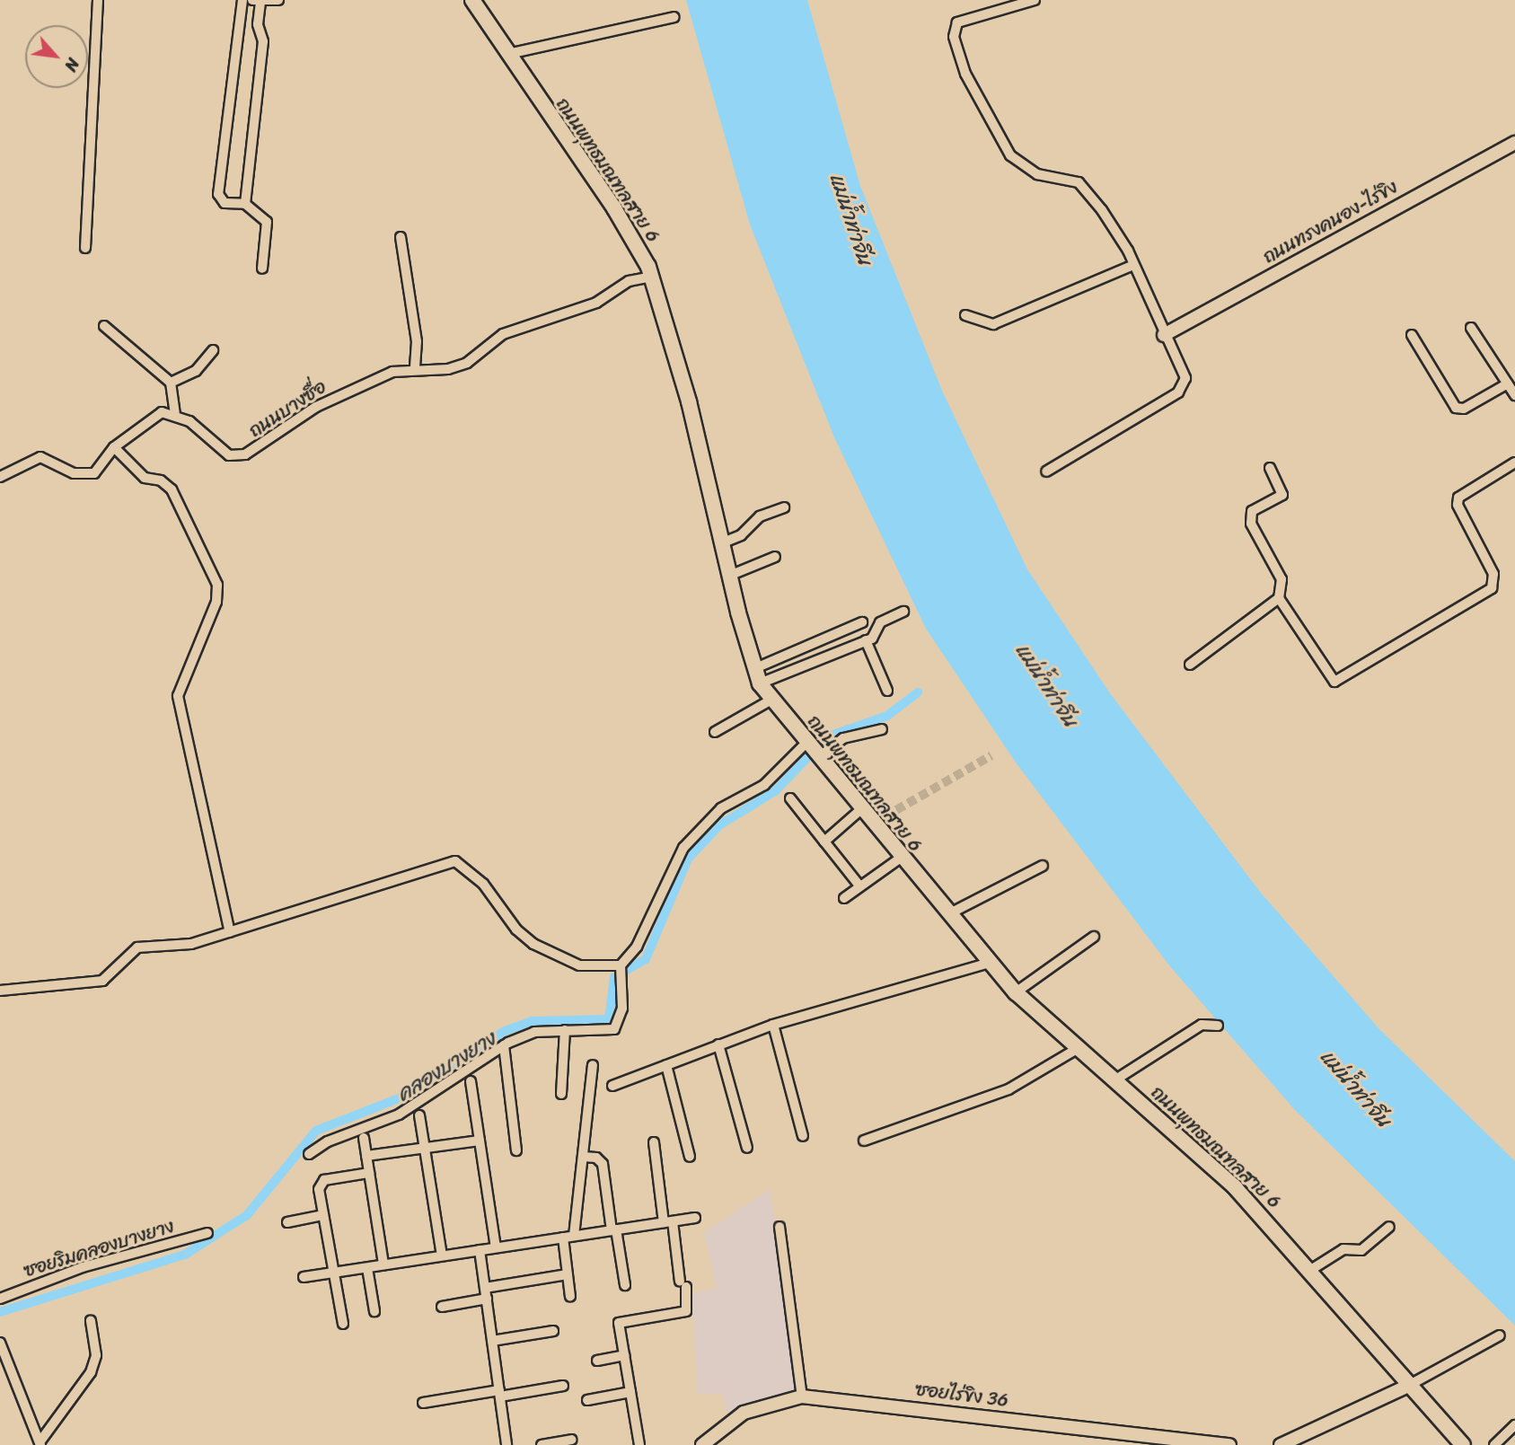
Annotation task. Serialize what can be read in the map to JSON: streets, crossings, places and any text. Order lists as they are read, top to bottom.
{
  "streets": {
    "main road": ["ถนนพุทธมณฑลสาย 6"],
    "street": [
      "ถนนทรงคนอง-ไร่ขิง",
      "ถนนบางซื่อ",
      "ซอยริมคลองบางยาง",
      "ซอยไร่ขิง 36"
    ]
  },
  "crossings": [
    ["ถนนพุทธมณฑลสาย 6", "ถนนบางซื่อ"]
  ],
  "water": ["แม่น้ำท่าจีน", "คลองบางยาง"],
  "north": "bottom right"
}
